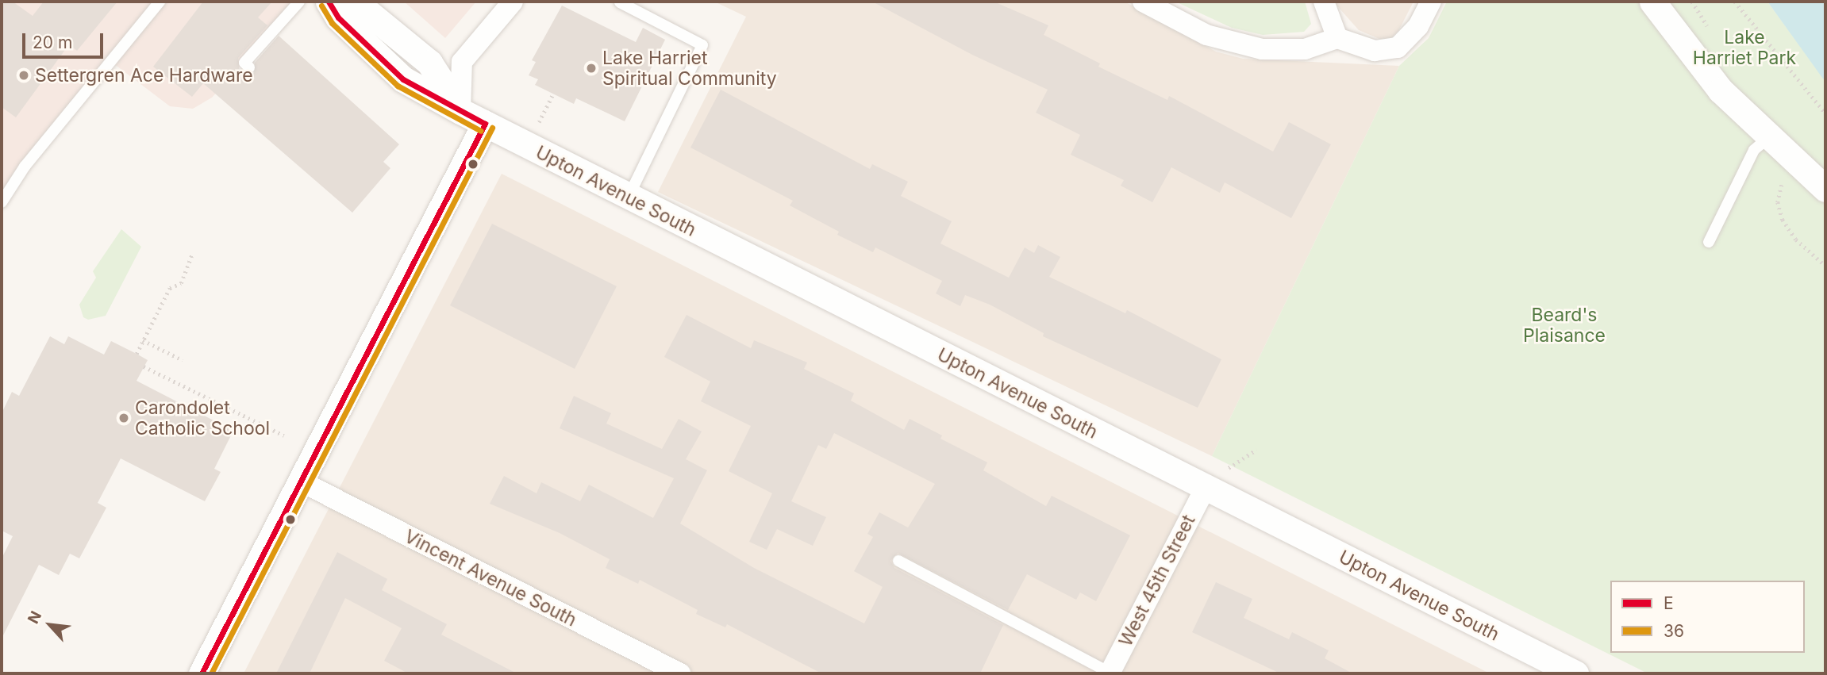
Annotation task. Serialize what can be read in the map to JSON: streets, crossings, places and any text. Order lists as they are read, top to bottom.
{
  "streets": {
    "street": ["Upton Avenue South", "Vincent Avenue South", "West 45th Street"]
  },
  "crossings": [
    ["Upton Avenue South", "West 45th Street"]
  ],
  "parks": ["Lake Harriet Park", "Beard's Plaisance"],
  "places": ["Lake Harriet Spiritual Community", "Settergren Ace Hardware", "Carondolet Catholic School"],
  "lines": ["transit line E", "transit line 36"],
  "legend": ["E", "36"],
  "scale_bar": "20 m",
  "north": "top left"
}
